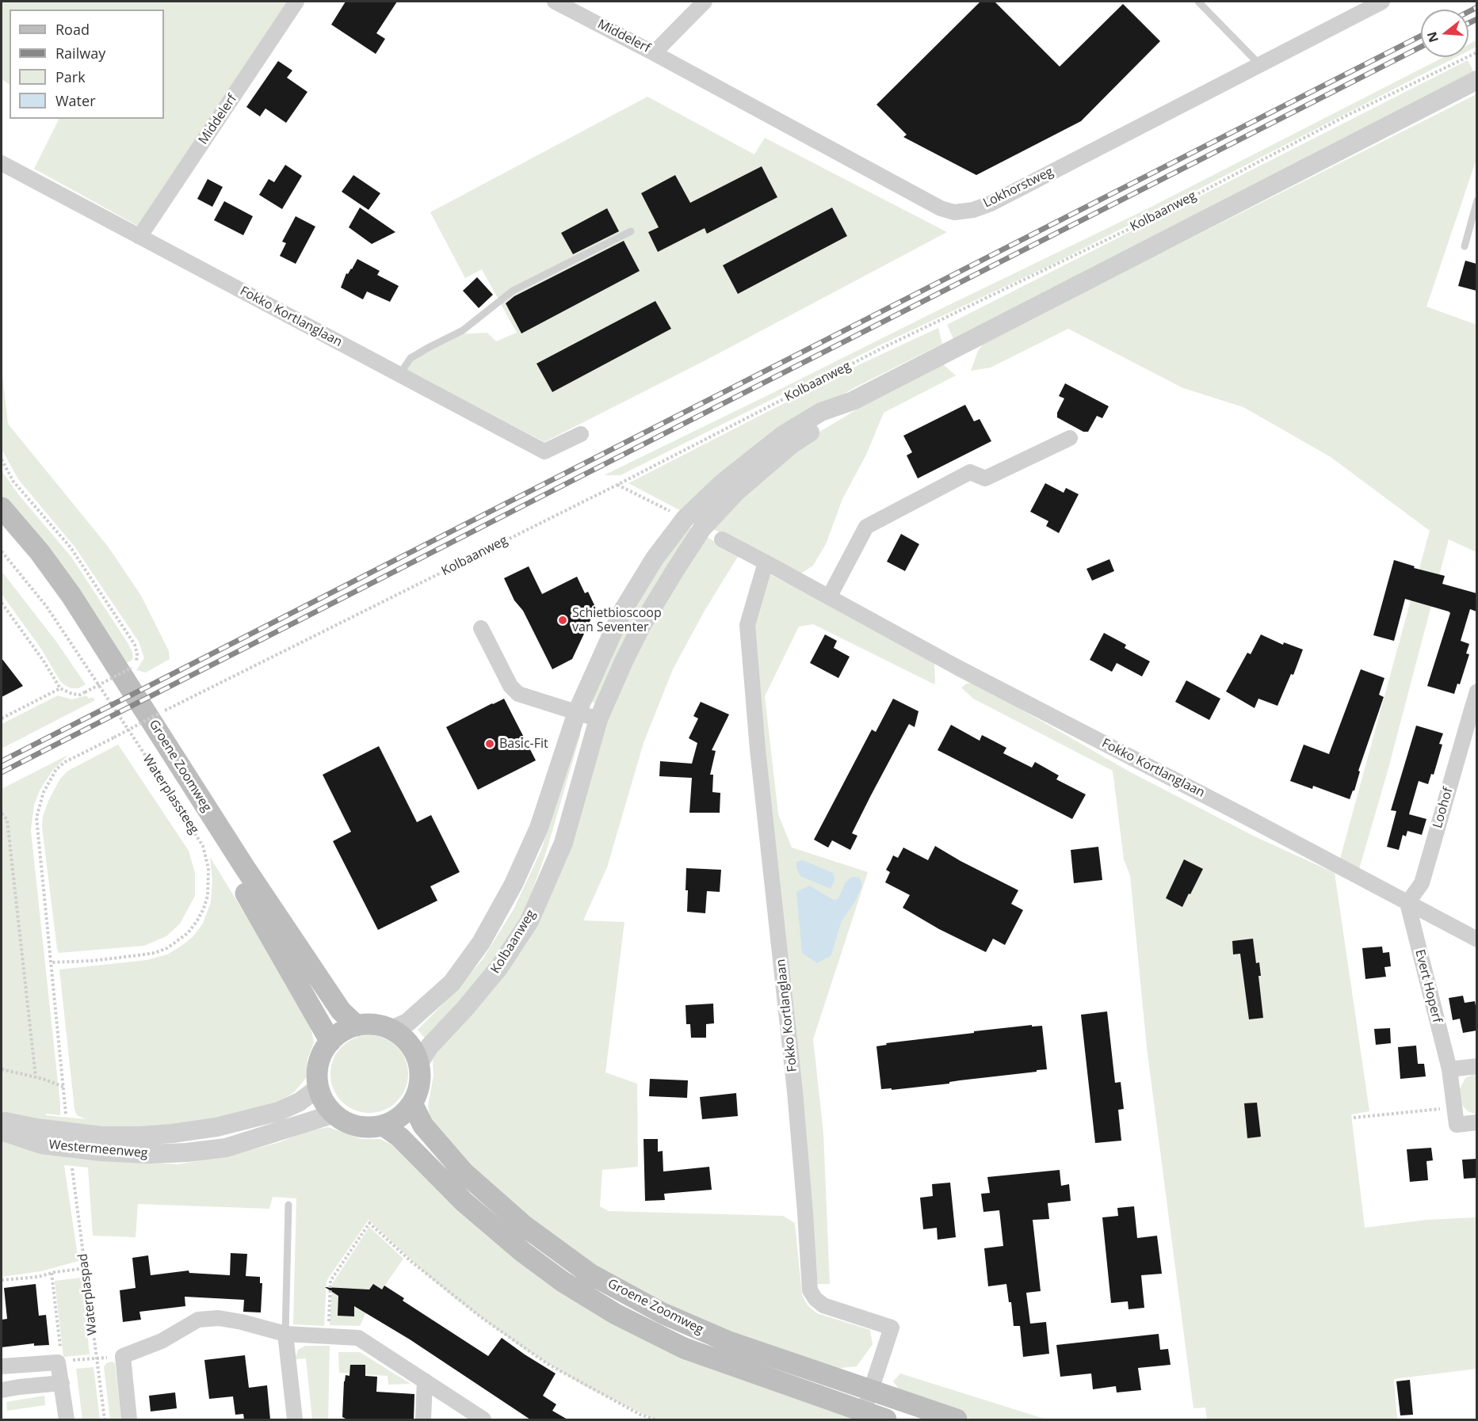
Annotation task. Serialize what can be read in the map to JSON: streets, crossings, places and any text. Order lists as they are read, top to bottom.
{
  "streets": {
    "main road": ["Groene Zoomweg"],
    "street": [
      "Middelerf",
      "Lokhorstweg",
      "Kolbaanweg",
      "Fokko Kortlanglaan",
      "Loohof",
      "Evert Hoperf",
      "Westermeenweg"
    ],
    "path": ["Waterplassteeg", "Waterplaspad"]
  },
  "crossings": [
    ["Middelerf", "Lokhorstweg"],
    ["Middelerf", "Fokko Kortlanglaan"],
    ["Kolbaanweg", "Groene Zoomweg"],
    ["Kolbaanweg", "Waterplassteeg"],
    ["Kolbaanweg", "Westermeenweg"],
    ["Fokko Kortlanglaan", "Groene Zoomweg"],
    ["Fokko Kortlanglaan", "Loohof"],
    ["Fokko Kortlanglaan", "Evert Hoperf"],
    ["Groene Zoomweg", "Westermeenweg"],
    ["Loohof", "Evert Hoperf"]
  ],
  "places": ["Schietbioscoop van Seventer", "Basic-Fit"],
  "legend": [
    "Road",
    "Railway",
    "Park",
    "Water"
  ],
  "north": "left"
}
